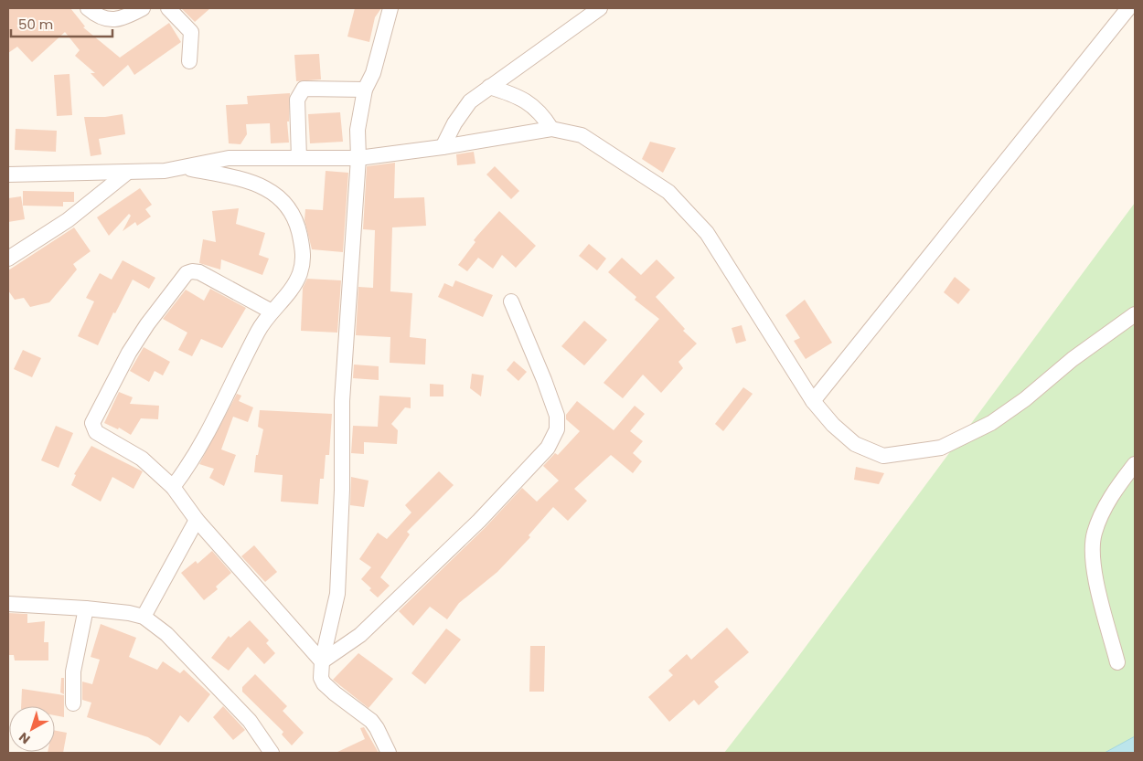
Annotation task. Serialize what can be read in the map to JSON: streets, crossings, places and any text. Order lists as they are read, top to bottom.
{
  "scale_bar": "50 m",
  "north": "bottom left"
}
